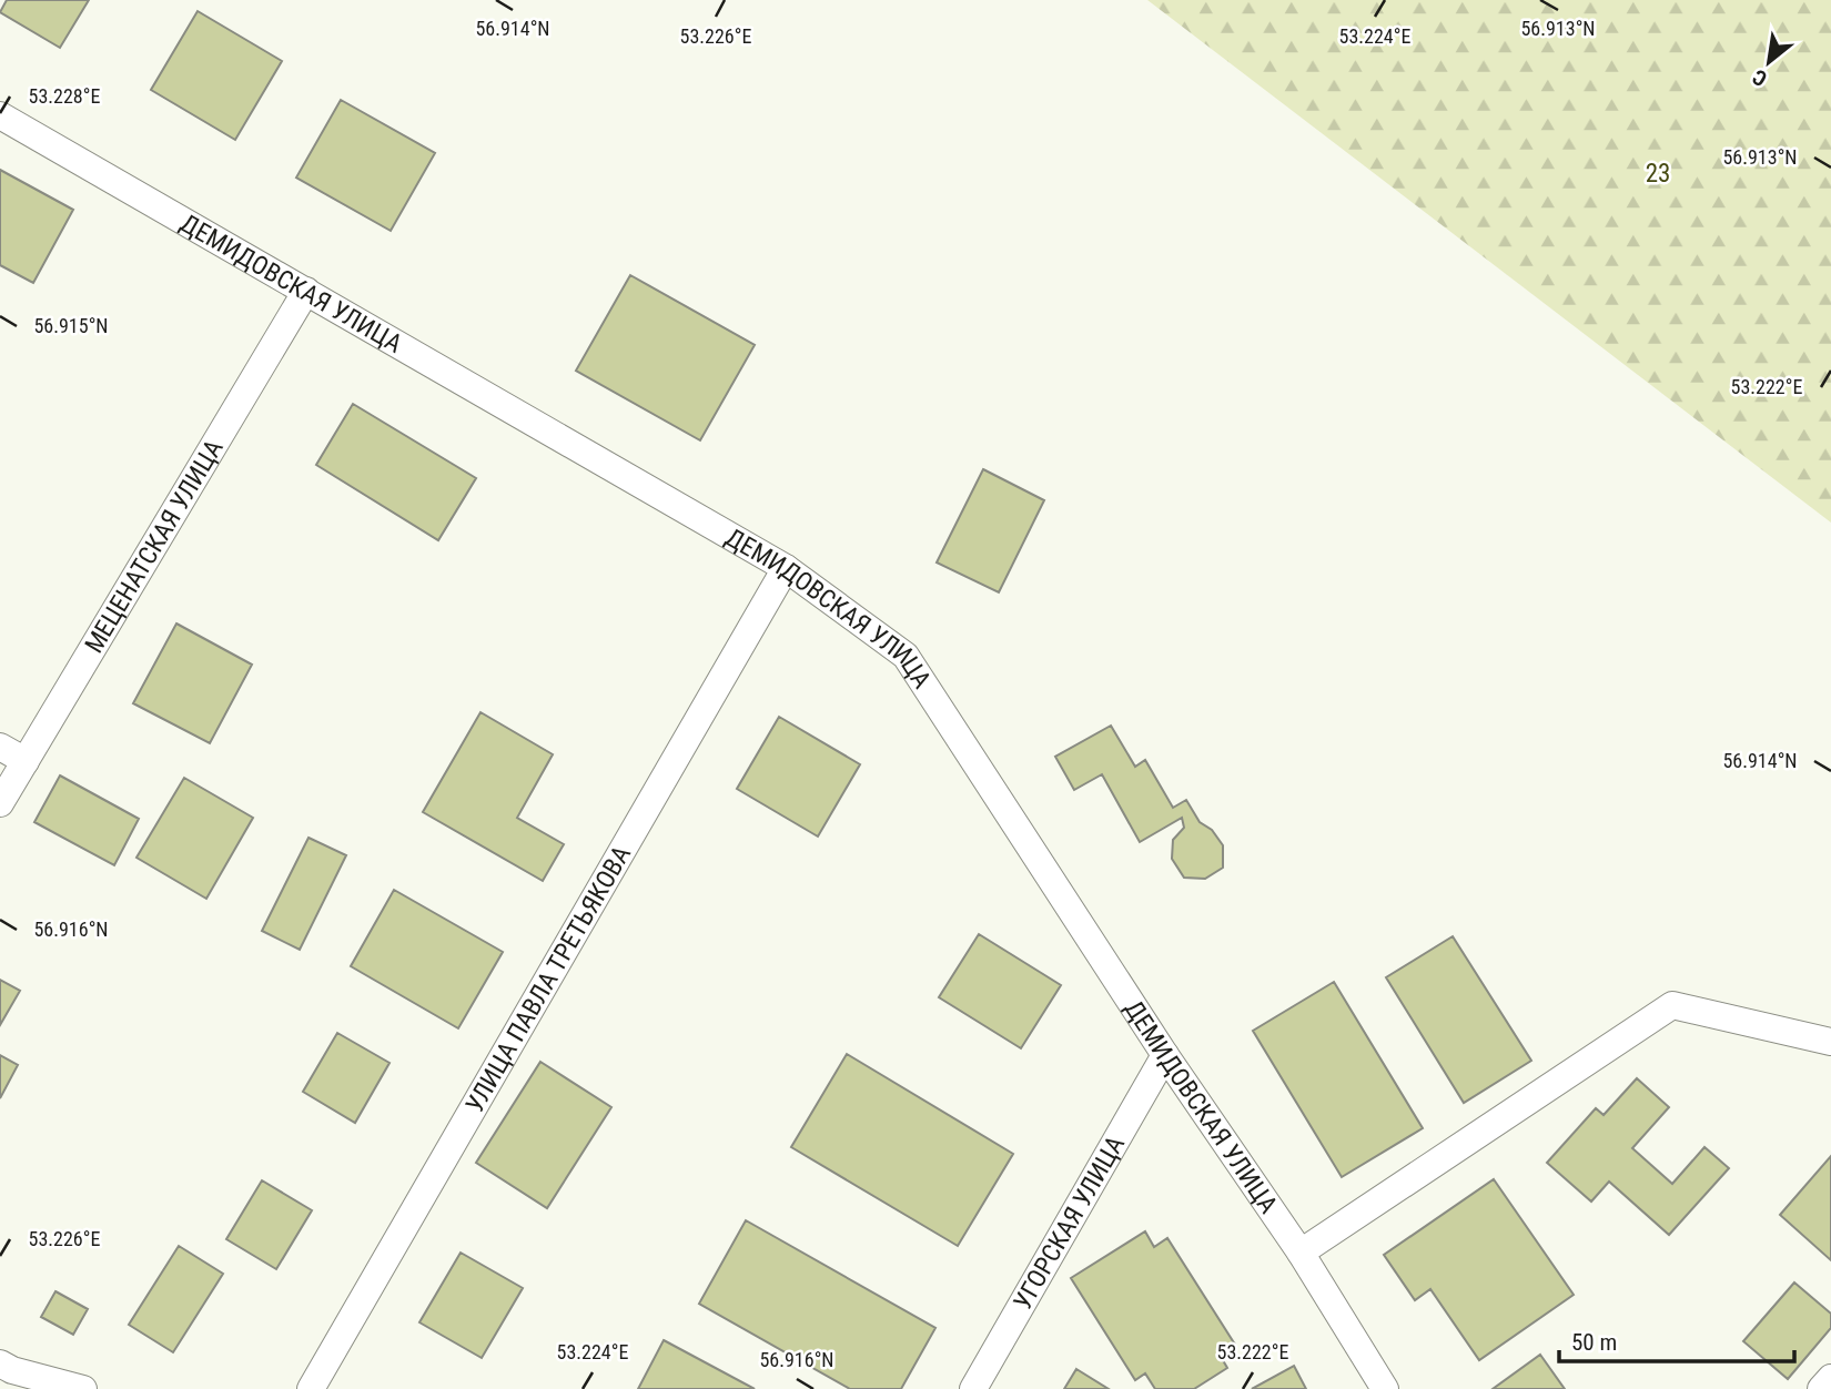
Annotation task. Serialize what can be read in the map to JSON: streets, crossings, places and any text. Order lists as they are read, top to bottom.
{
  "streets": {
    "street": [
      "ДЕМИДОВСКАЯ УЛИЦА",
      "МЕЦЕНАТСКАЯ УЛИЦА",
      "УЛИЦА ПАВЛА ТРЕТЬЯКОВА",
      "УГОРСКАЯ УЛИЦА"
    ]
  },
  "crossings": [
    ["ДЕМИДОВСКАЯ УЛИЦА", "МЕЦЕНАТСКАЯ УЛИЦА"],
    ["ДЕМИДОВСКАЯ УЛИЦА", "УЛИЦА ПАВЛА ТРЕТЬЯКОВА"],
    ["ДЕМИДОВСКАЯ УЛИЦА", "УГОРСКАЯ УЛИЦА"]
  ],
  "parks": ["23"],
  "scale_bar": "50 m",
  "north": "bottom left",
  "coordinates": [
    "56.914°N",
    "56.913°N",
    "53.224°E",
    "53.226°E",
    "53.228°E",
    "56.915°N",
    "53.222°E",
    "56.916°N"
  ]
}
